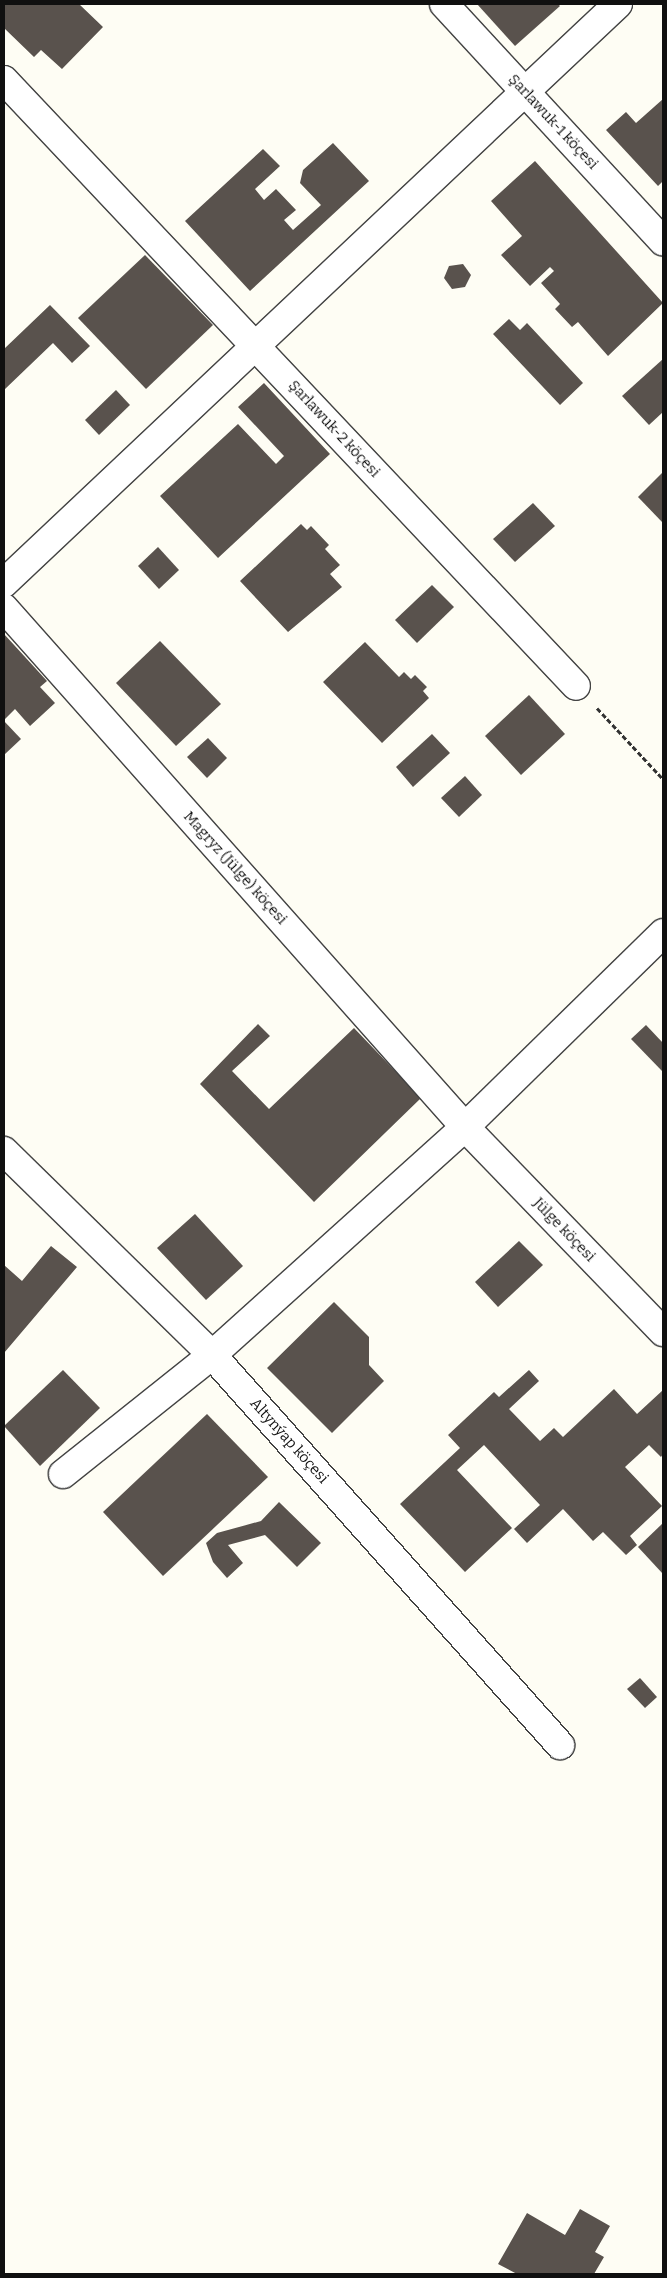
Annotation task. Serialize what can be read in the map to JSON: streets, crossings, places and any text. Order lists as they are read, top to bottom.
{
  "streets": {
    "street": [
      "Şarlawuk-1 köçesi",
      "Şarlawuk-2 köçesi",
      "Magryz (Jülge) köçesi",
      "Jülge köçesi",
      "Altynýap köçesi"
    ]
  },
  "crossings": [
    ["Magryz (Jülge) köçesi", "Jülge köçesi"]
  ]
}
